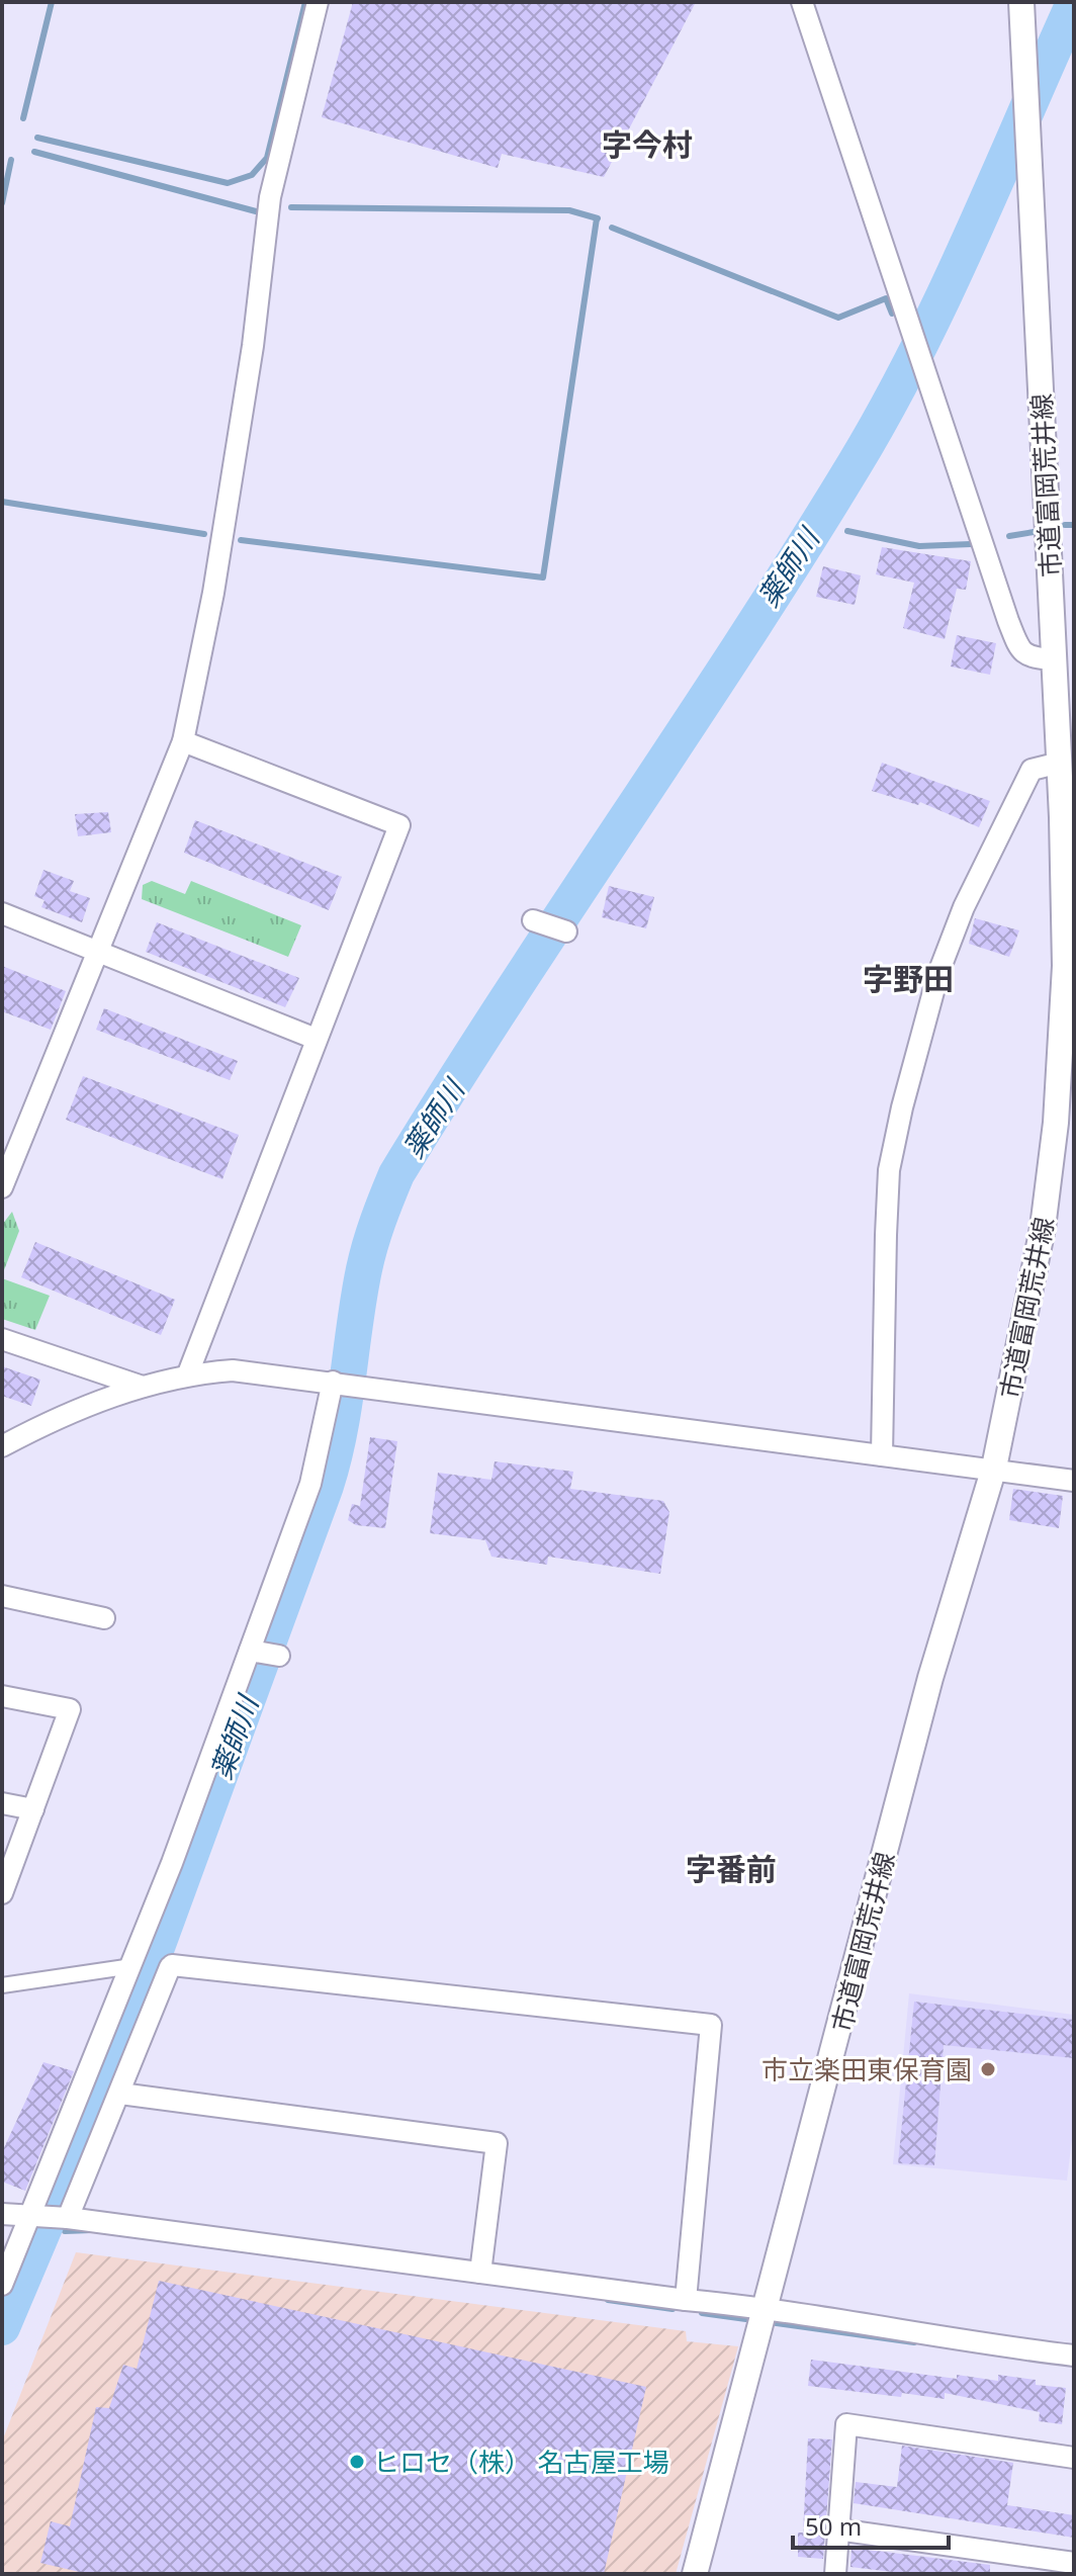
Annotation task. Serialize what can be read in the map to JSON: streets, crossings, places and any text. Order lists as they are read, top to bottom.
{
  "streets": {
    "street": ["市道富岡荒井線"]
  },
  "districts": ["字今村", "字野田", "字番前"],
  "water": ["薬師川"],
  "places": ["市立楽田東保育園", "ヒロセ（株） 名古屋工場"],
  "scale_bar": "50 m"
}
